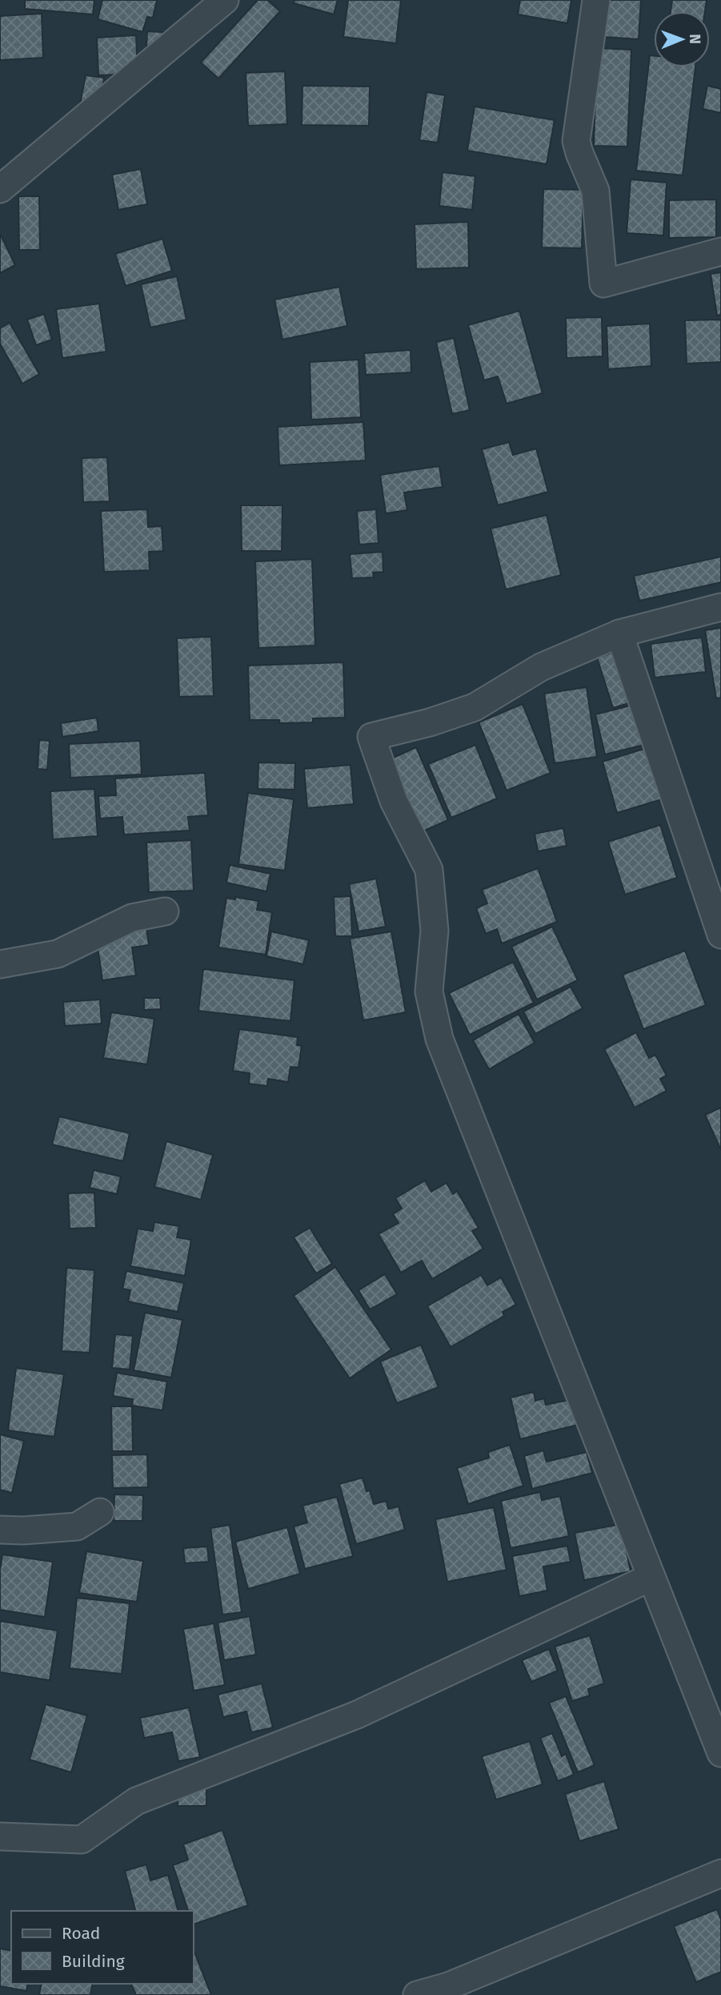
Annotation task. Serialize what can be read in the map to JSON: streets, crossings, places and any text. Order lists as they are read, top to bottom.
{
  "legend": ["Road", "Building"],
  "north": "right"
}
